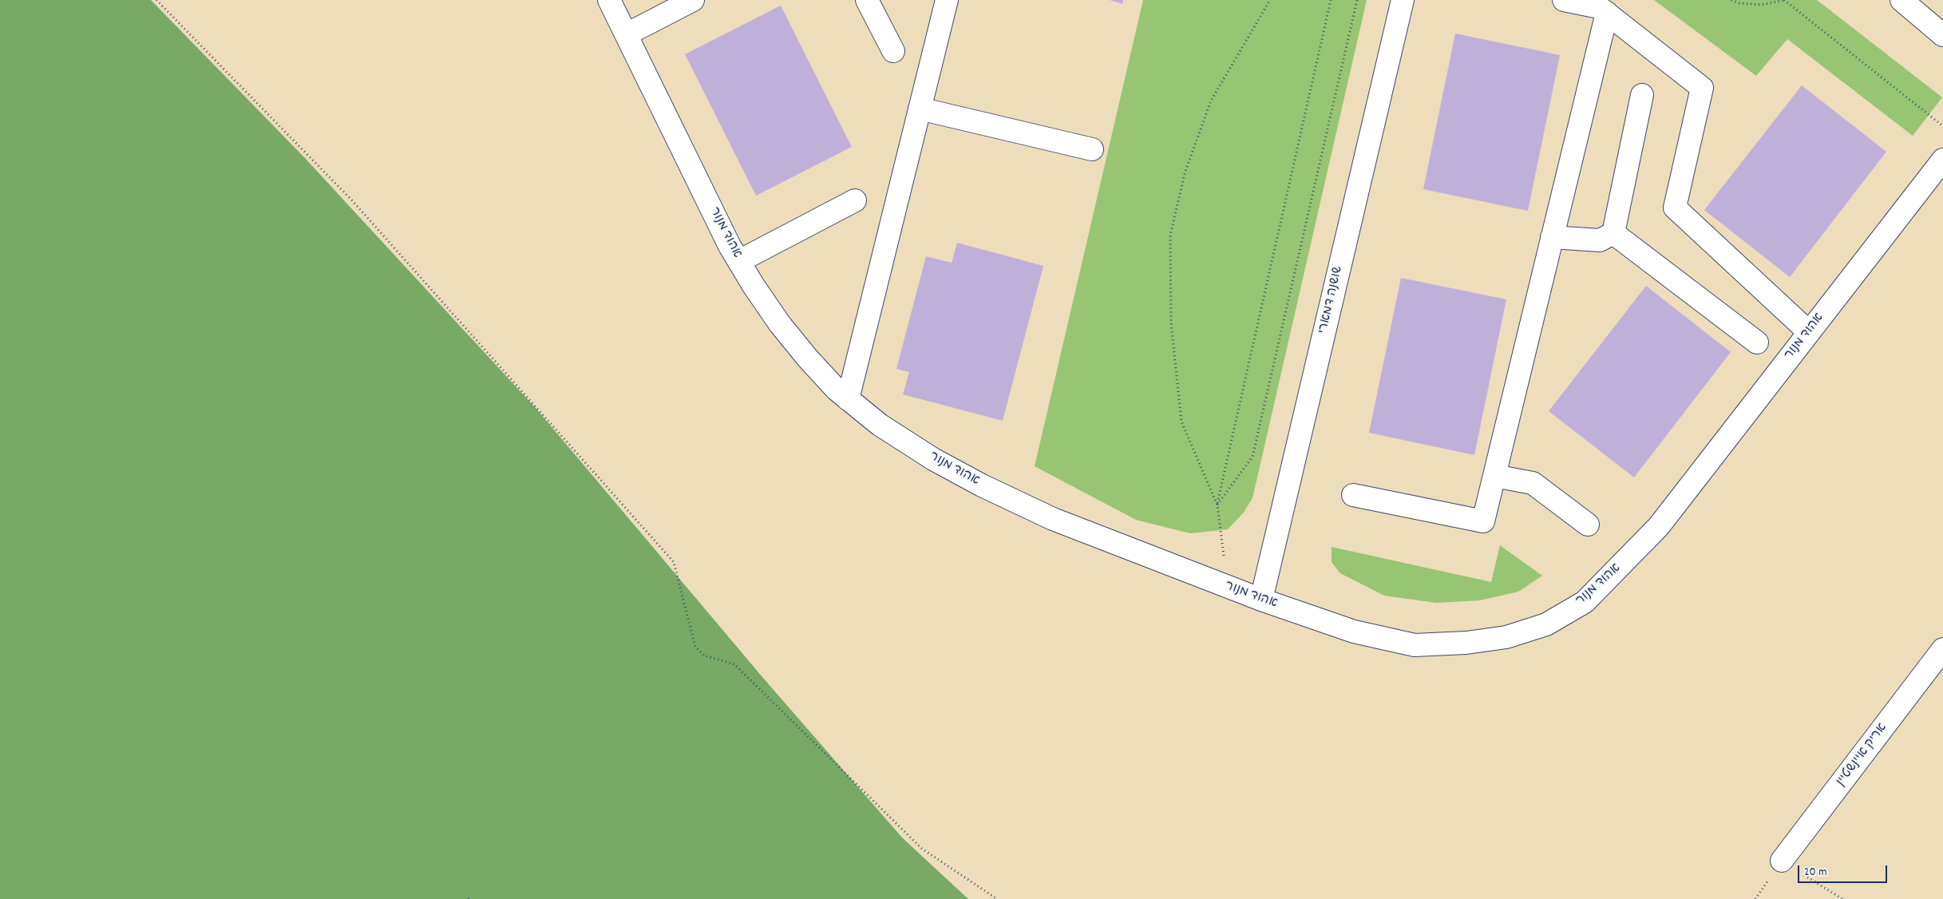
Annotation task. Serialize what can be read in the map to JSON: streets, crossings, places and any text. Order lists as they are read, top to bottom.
{
  "streets": {
    "street": ["אהוד מנור", "שושנה דמארי", "אריק איינשטיין"]
  },
  "crossings": [
    ["אהוד מנור", "שושנה דמארי"]
  ],
  "scale_bar": "20 m"
}
